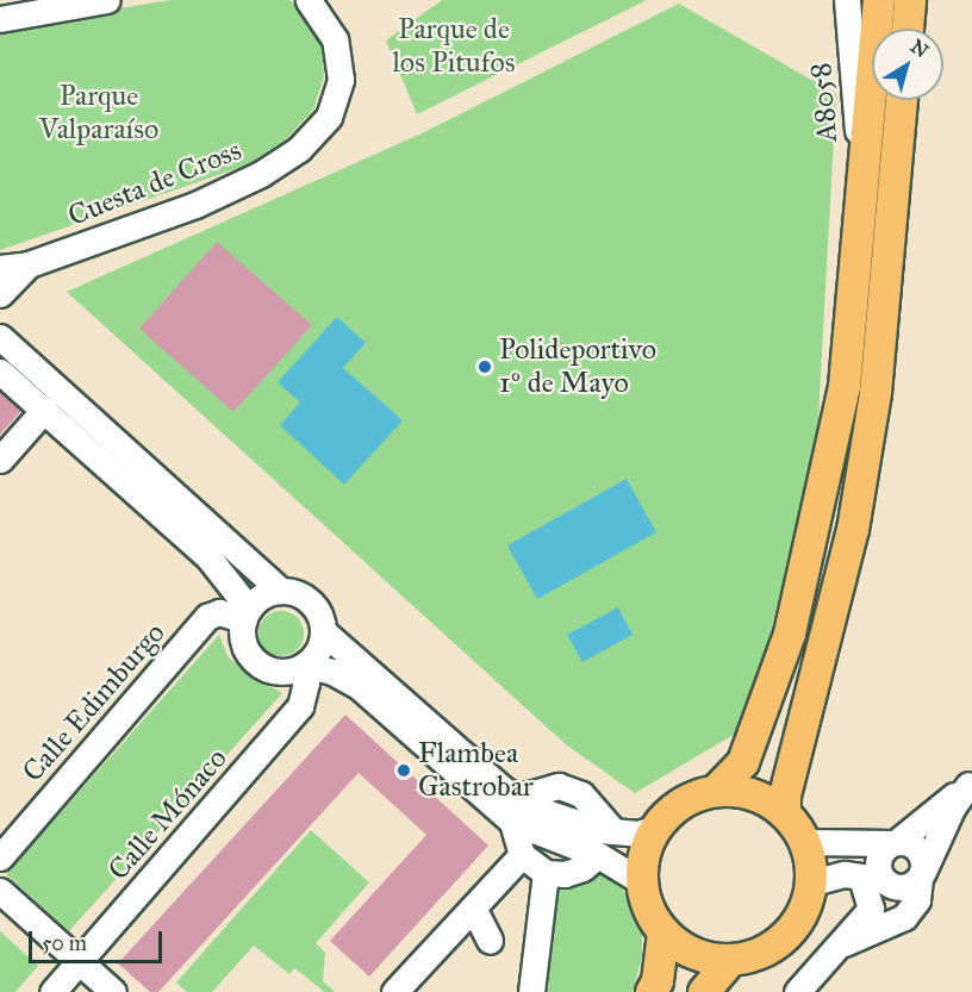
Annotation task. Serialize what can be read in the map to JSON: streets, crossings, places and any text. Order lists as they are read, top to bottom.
{
  "streets": {
    "street": [
      "A8058",
      "Cuesta de Cross",
      "Calle Edimburgo",
      "Calle Mónaco"
    ]
  },
  "crossings": [
    ["Calle Edimburgo", "Calle Mónaco"]
  ],
  "parks": ["Parque de los Pitufos", "Parque Valparaíso"],
  "places": ["Polideportivo 1º de Mayo", "Flambea Gastrobar"],
  "scale_bar": "50 m",
  "north": "top right"
}
